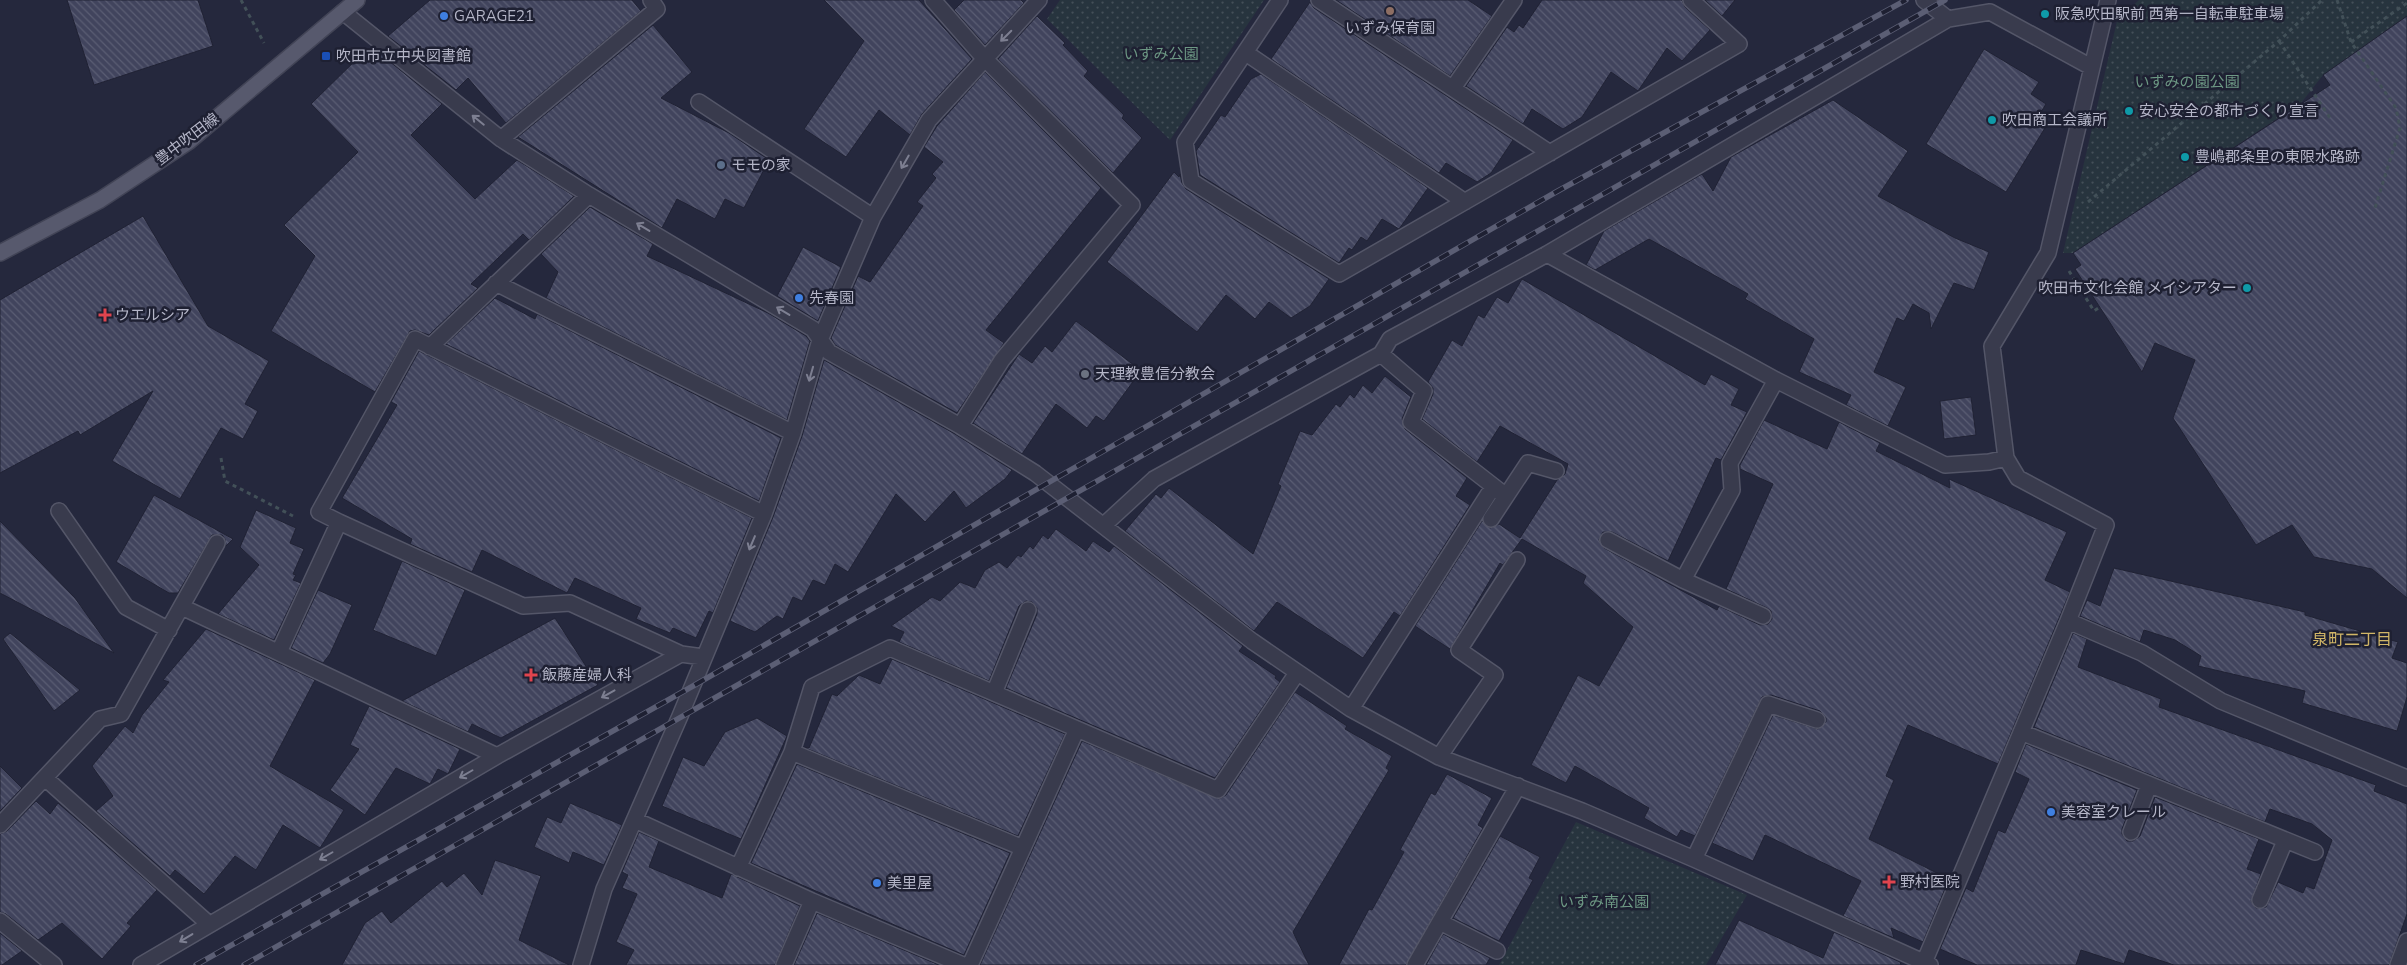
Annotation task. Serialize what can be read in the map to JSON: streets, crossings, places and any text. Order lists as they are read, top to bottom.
{
  "streets": {
    "main road": ["豊中吹田線"]
  },
  "districts": ["泉町二丁目"],
  "parks": ["いずみ公園", "いずみの園公園", "いずみ南公園"],
  "places": {
    "other": [
      "いずみ保育園",
      "阪急吹田駅前 西第一自転車駐車場",
      "GARAGE21",
      "安心安全の都市づくり宣言",
      "吹田商工会議所",
      "豊嶋郡条里の東限水路跡",
      "モモの家",
      "吹田市文化会館 メイシアター",
      "先春園",
      "天理教豊信分教会",
      "美容室クレール",
      "美里屋"
    ],
    "transit": ["吹田市立中央図書館"],
    "health": ["ウエルシア", "飯藤産婦人科", "野村医院"]
  }
}
